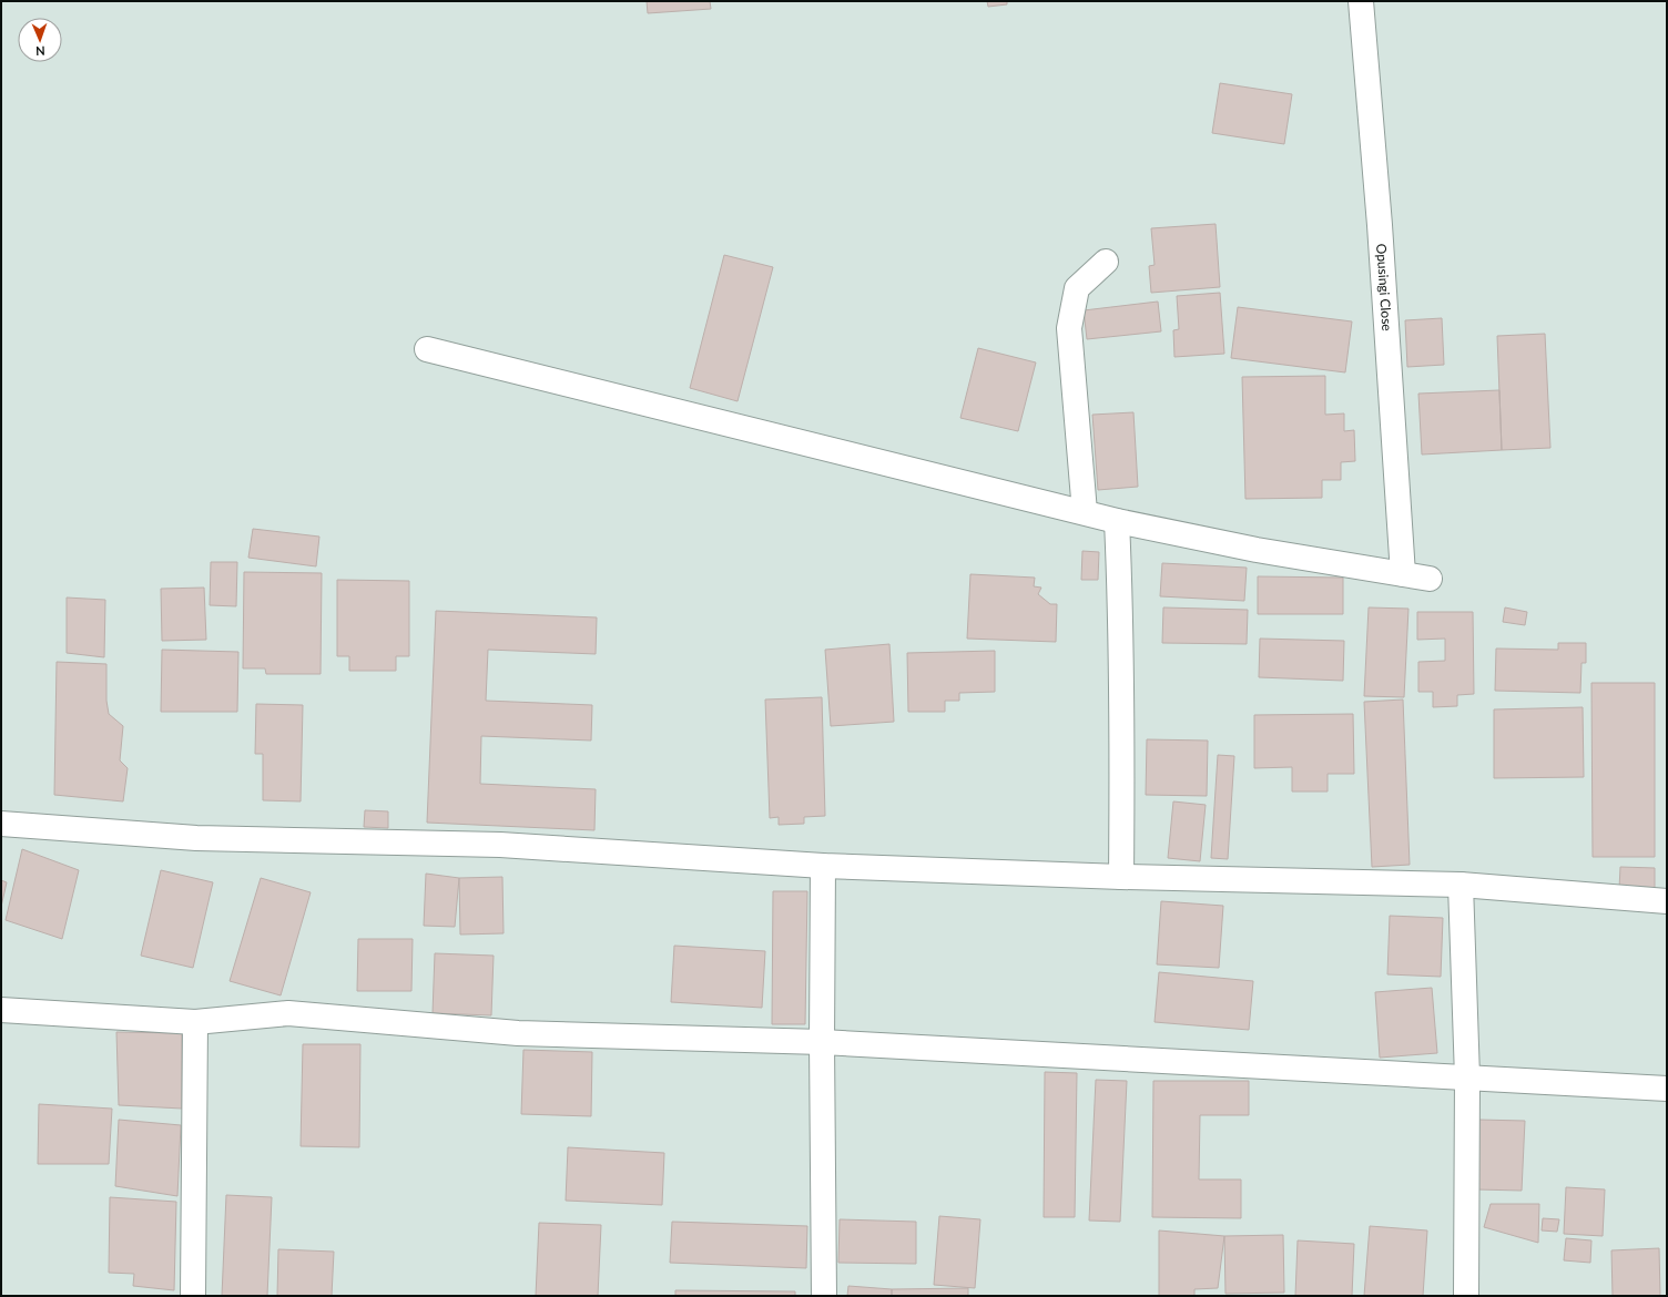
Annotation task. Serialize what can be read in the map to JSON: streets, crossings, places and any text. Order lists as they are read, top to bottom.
{
  "streets": {
    "street": ["Opusingi Close"]
  },
  "north": "bottom"
}
